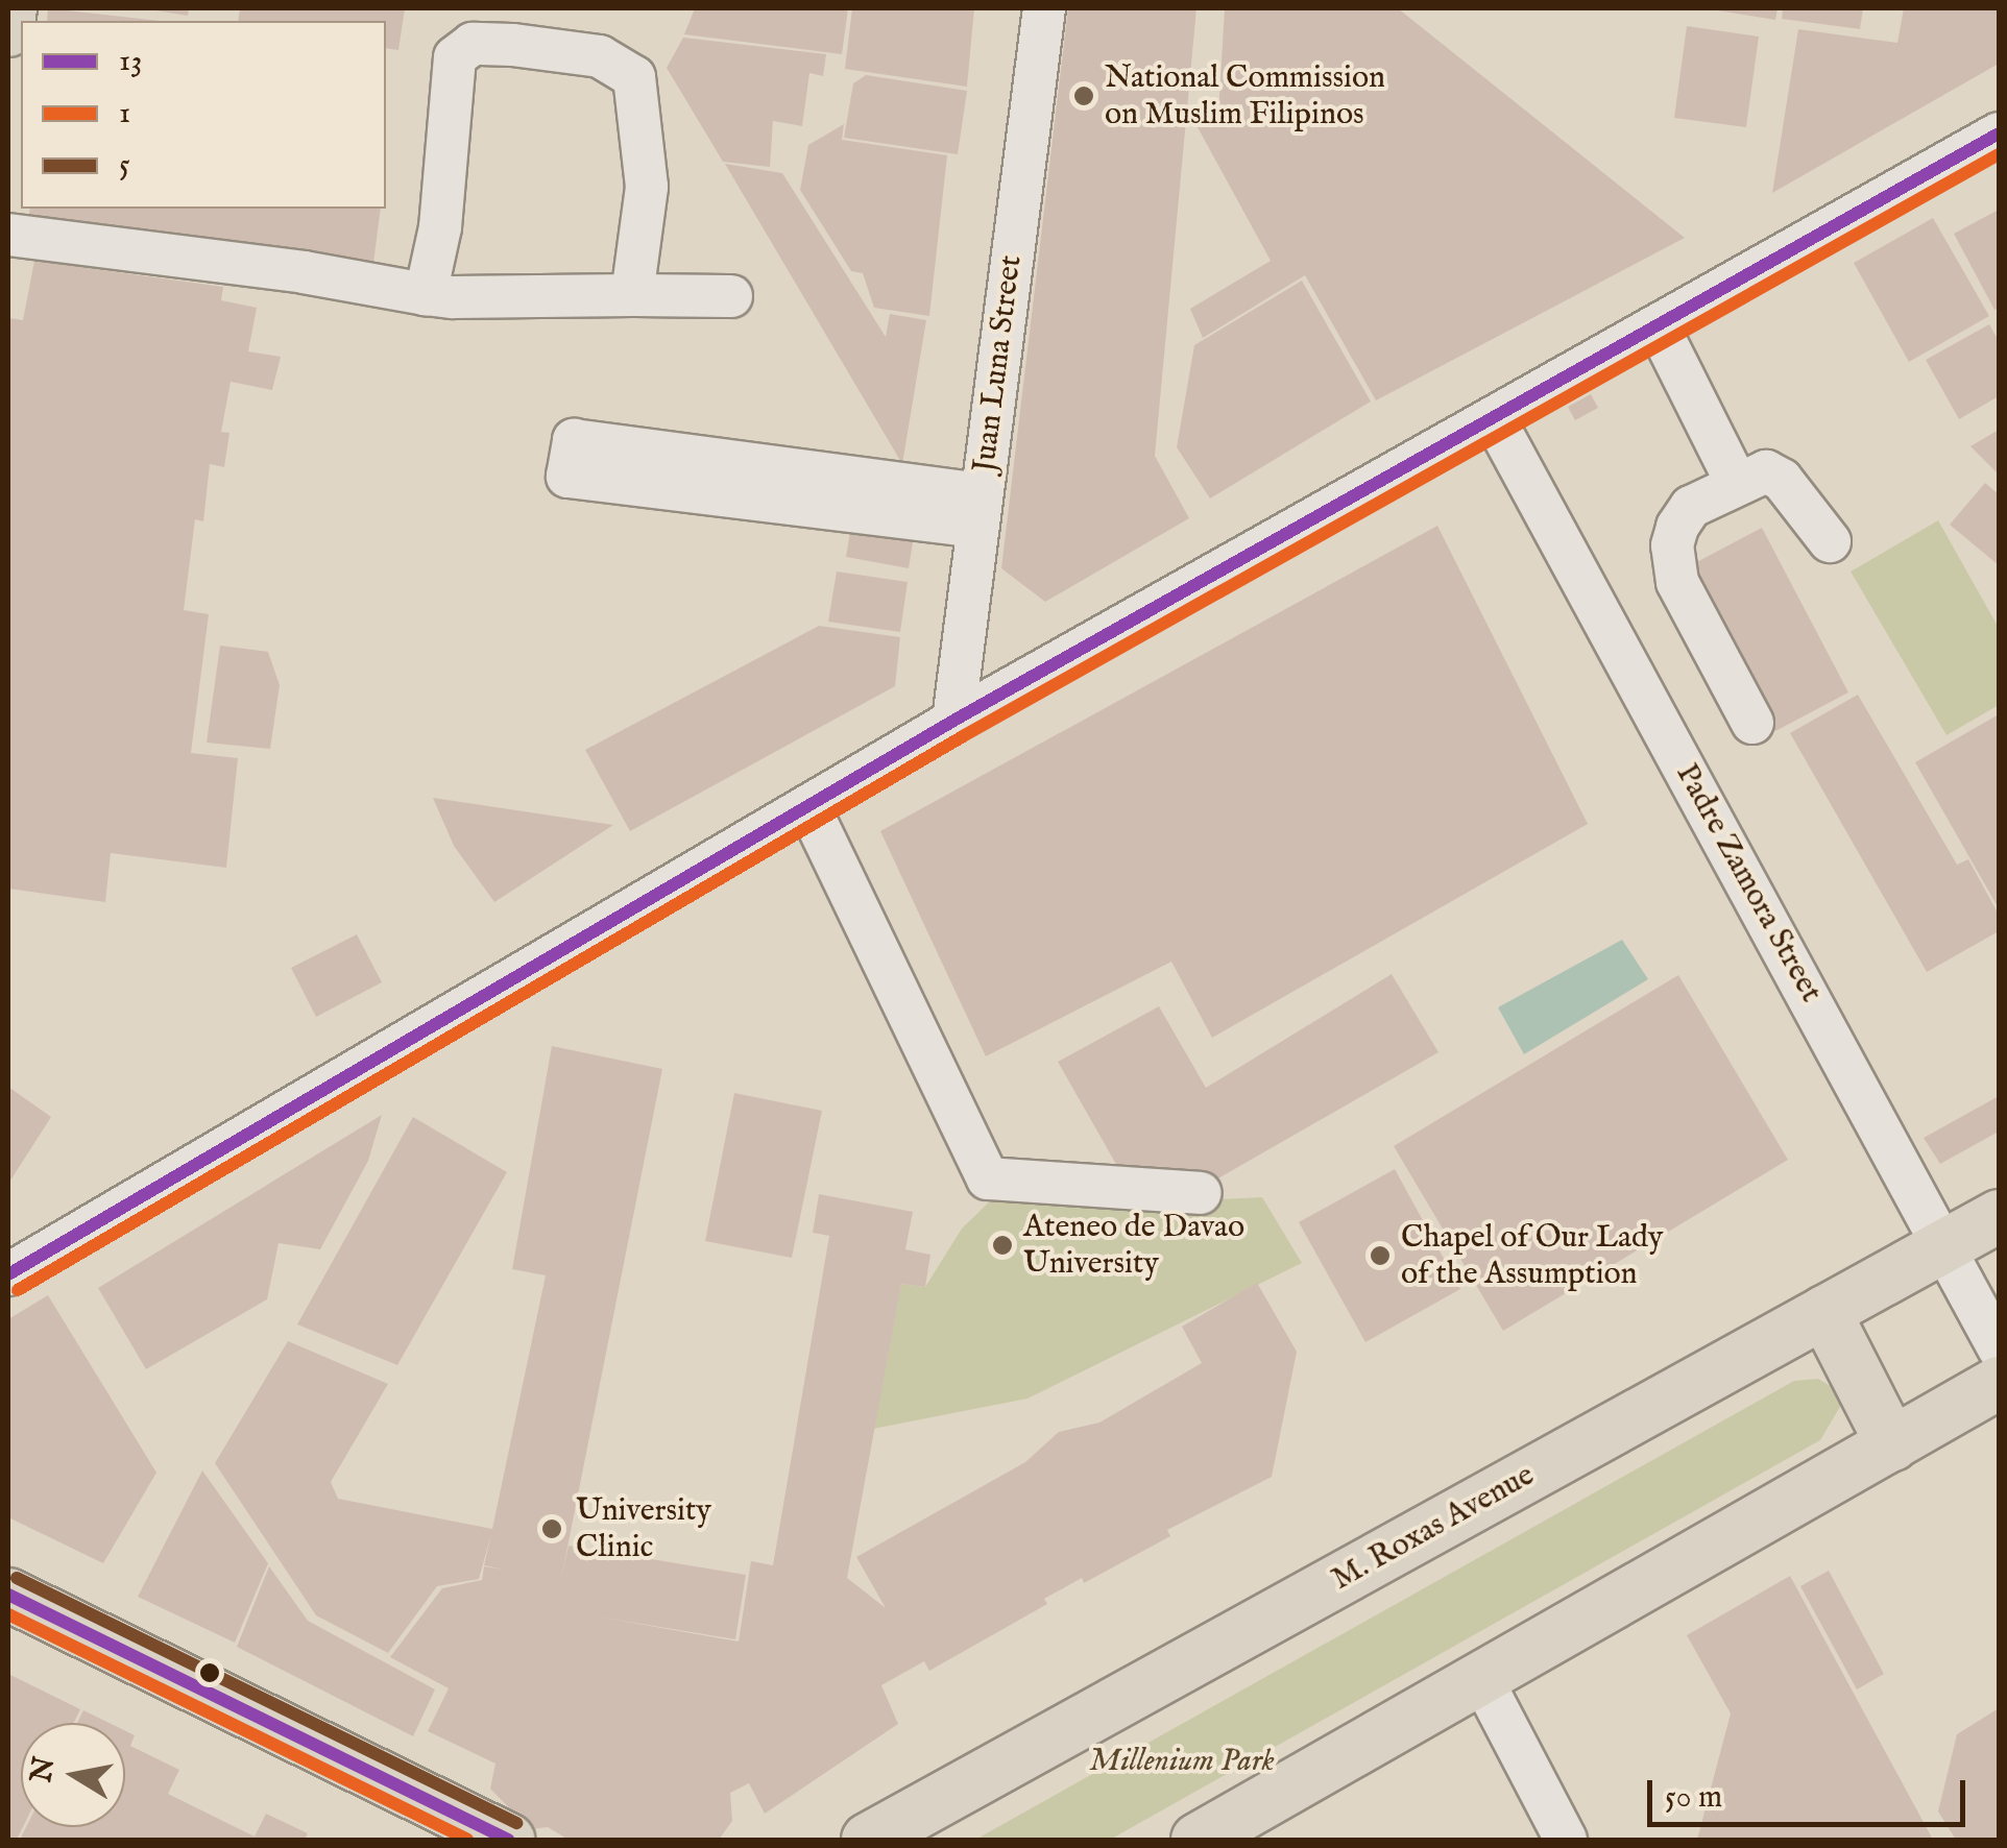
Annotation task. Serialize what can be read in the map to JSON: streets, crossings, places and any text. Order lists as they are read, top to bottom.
{
  "streets": {
    "main road": ["M. Roxas Avenue"],
    "street": ["Juan Luna Street", "Padre Zamora Street"]
  },
  "crossings": [
    ["Padre Zamora Street", "M. Roxas Avenue"]
  ],
  "parks": ["Millenium Park"],
  "places": [
    "National Commission on Muslim Filipinos",
    "Ateneo de Davao University",
    "Chapel of Our Lady of the Assumption",
    "University Clinic"
  ],
  "lines": ["transit line 13", "transit line 1", "transit line 5"],
  "legend": ["13", "1", "5"],
  "scale_bar": "50 m",
  "north": "left"
}
